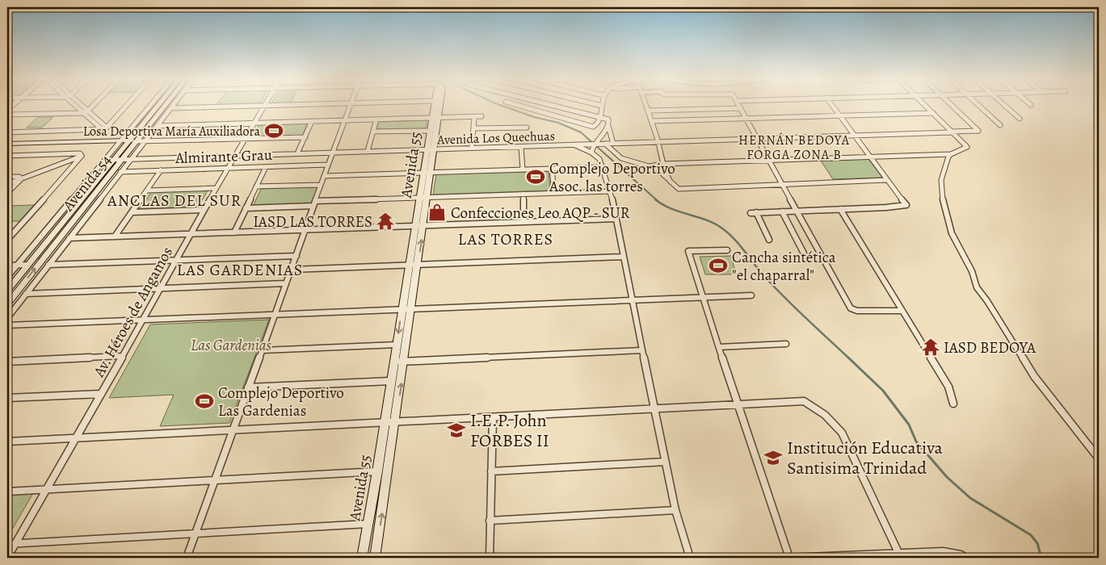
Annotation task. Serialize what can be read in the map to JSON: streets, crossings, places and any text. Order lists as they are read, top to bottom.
{
  "streets": {
    "street": [
      "Avenida Los Quechuas",
      "Almirante Grau",
      "Avenida 55",
      "Avenida 54",
      "Av. Héroes de Angamos"
    ]
  },
  "crossings": [
    ["Avenida Los Quechuas", "Avenida 55"],
    ["Avenida Los Quechuas", "Avenida 54"],
    ["Avenida Los Quechuas", "Av. Héroes de Angamos"],
    ["Almirante Grau", "Av. Héroes de Angamos"]
  ],
  "districts": [
    "HERNÁN BEDOYA FORGA ZONA B",
    "ANCLAS DEL SUR",
    "LAS TORRES",
    "LAS GARDENIAS"
  ],
  "parks": ["Las Gardenias"],
  "places": {
    "sports": [
      "Losa Deportiva María Auxiliadora",
      "Complejo Deportivo Asoc. las torres",
      "Cancha sintética \"el chaparral\"",
      "Complejo Deportivo Las Gardenias"
    ],
    "shop": ["Confecciones Leo AQP - SUR"],
    "temple": ["IASD LAS TORRES", "IASD BEDOYA"],
    "school or university": ["I.E.P. John FORBES II", "Institución Educativa Santisima Trinidad"]
  }
}
